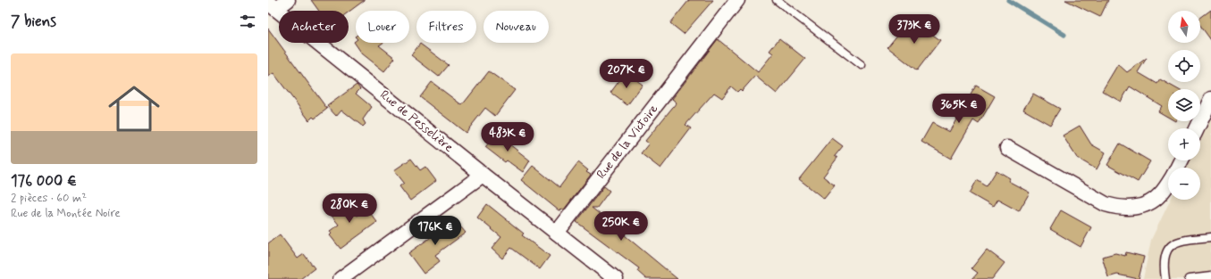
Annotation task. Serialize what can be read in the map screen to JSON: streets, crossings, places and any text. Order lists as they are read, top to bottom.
{
  "streets": {
    "street": ["Rue de Pesselière", "Rue de la Victoire"]
  },
  "crossings": [
    ["Rue de Pesselière", "Rue de la Victoire"]
  ],
  "north": "top",
  "page": {
    "heading": "7 biens",
    "map_buttons": ["+", "−"],
    "chip": [
      "Acheter",
      "Louer",
      "Filtres",
      "Nouveau"
    ],
    "price": [
      "373K €",
      "207K €",
      "365K €",
      "483K €",
      "280K €",
      "250K €",
      "176K €"
    ],
    "list": [
      {
        "name": "176 000 €",
        "note": "2 pièces · 60 m² · Rue de la Montée Noire"
      }
    ]
  }
}
